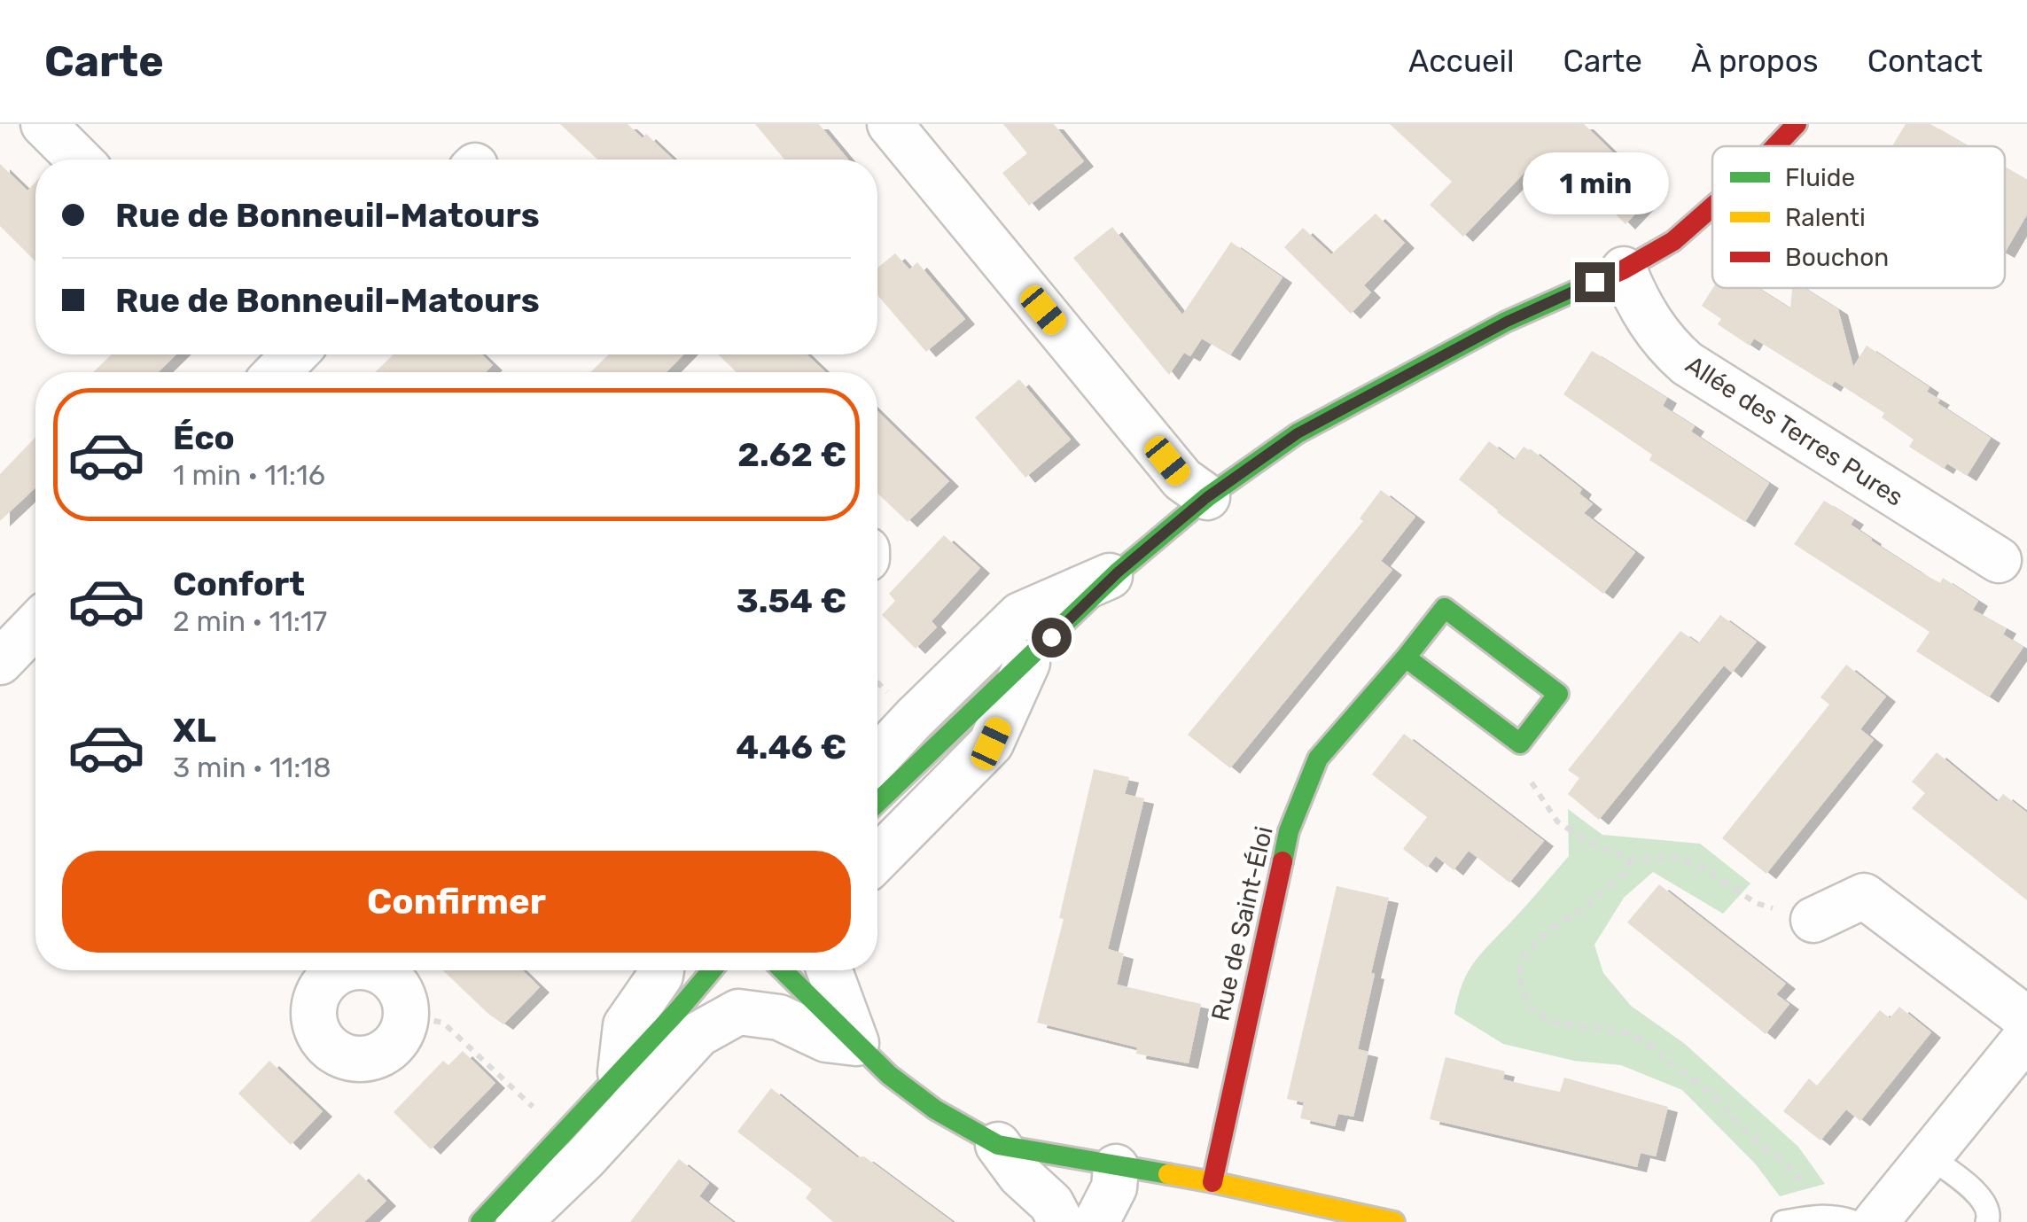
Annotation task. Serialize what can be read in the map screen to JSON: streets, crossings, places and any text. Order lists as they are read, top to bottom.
{
  "streets": {
    "street": ["Allée des Terres Pures", "Rue de Saint-Éloi"]
  },
  "legend": ["Fluide", "Ralenti", "Bouchon"],
  "page": {
    "header": "Carte",
    "nav": [
      "Accueil",
      "Carte",
      "À propos",
      "Contact"
    ],
    "bubble": "1 min",
    "banner": ["Rue de Bonneuil-Matours", "Rue de Bonneuil-Matours"],
    "list": [
      {
        "name": "Éco",
        "note": "1 min · 11:16",
        "value": "2.62 €"
      },
      {
        "name": "Confort",
        "note": "2 min · 11:17",
        "value": "3.54 €"
      },
      {
        "name": "XL",
        "note": "3 min · 11:18",
        "value": "4.46 €"
      }
    ],
    "buttons": "Confirmer"
  }
}
